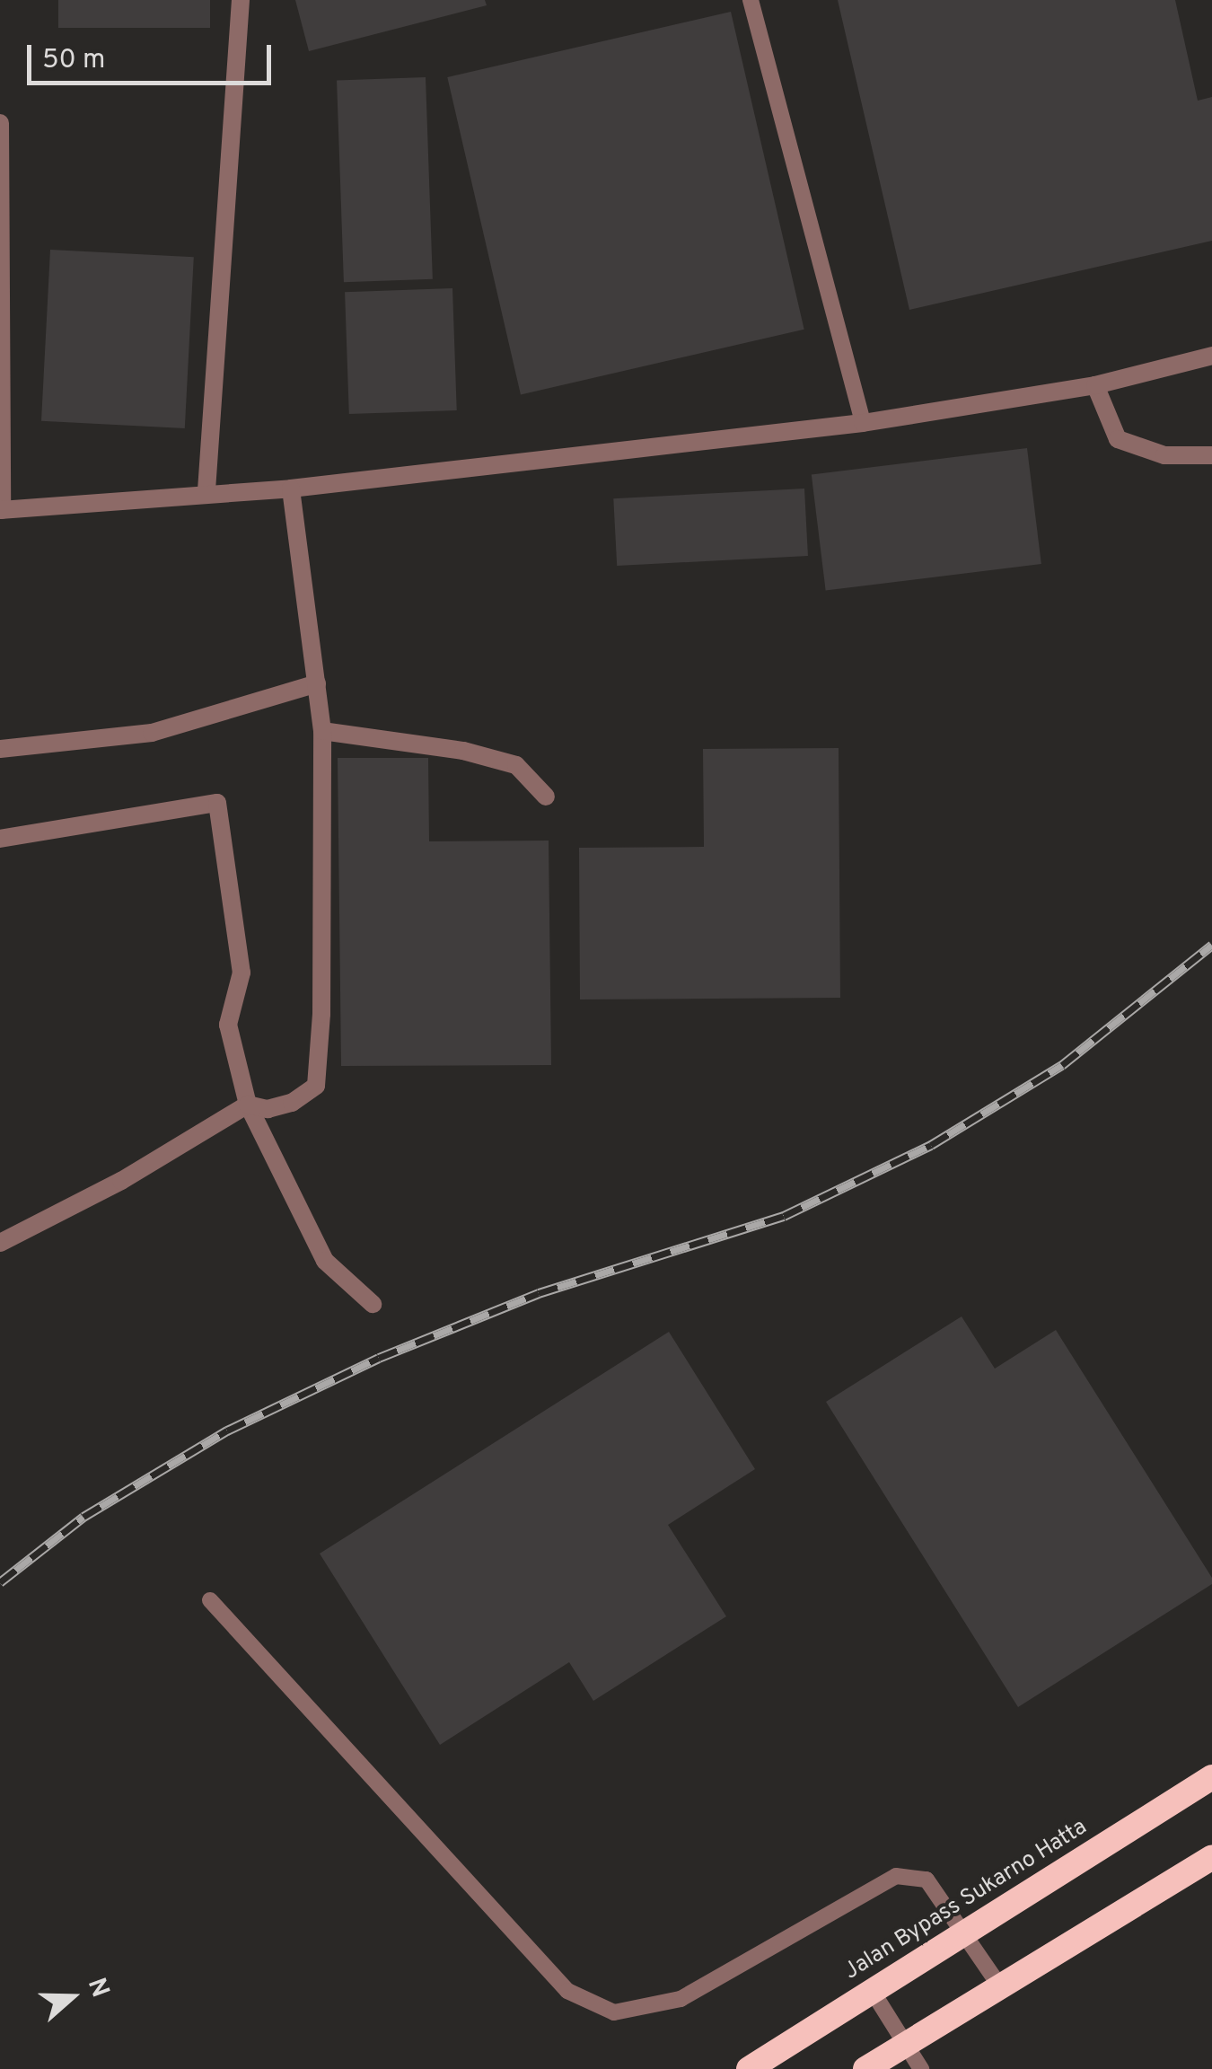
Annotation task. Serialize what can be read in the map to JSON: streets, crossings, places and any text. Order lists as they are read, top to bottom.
{
  "streets": {
    "highway": ["Jalan Bypass Sukarno Hatta"]
  },
  "scale_bar": "50 m",
  "north": "right"
}
